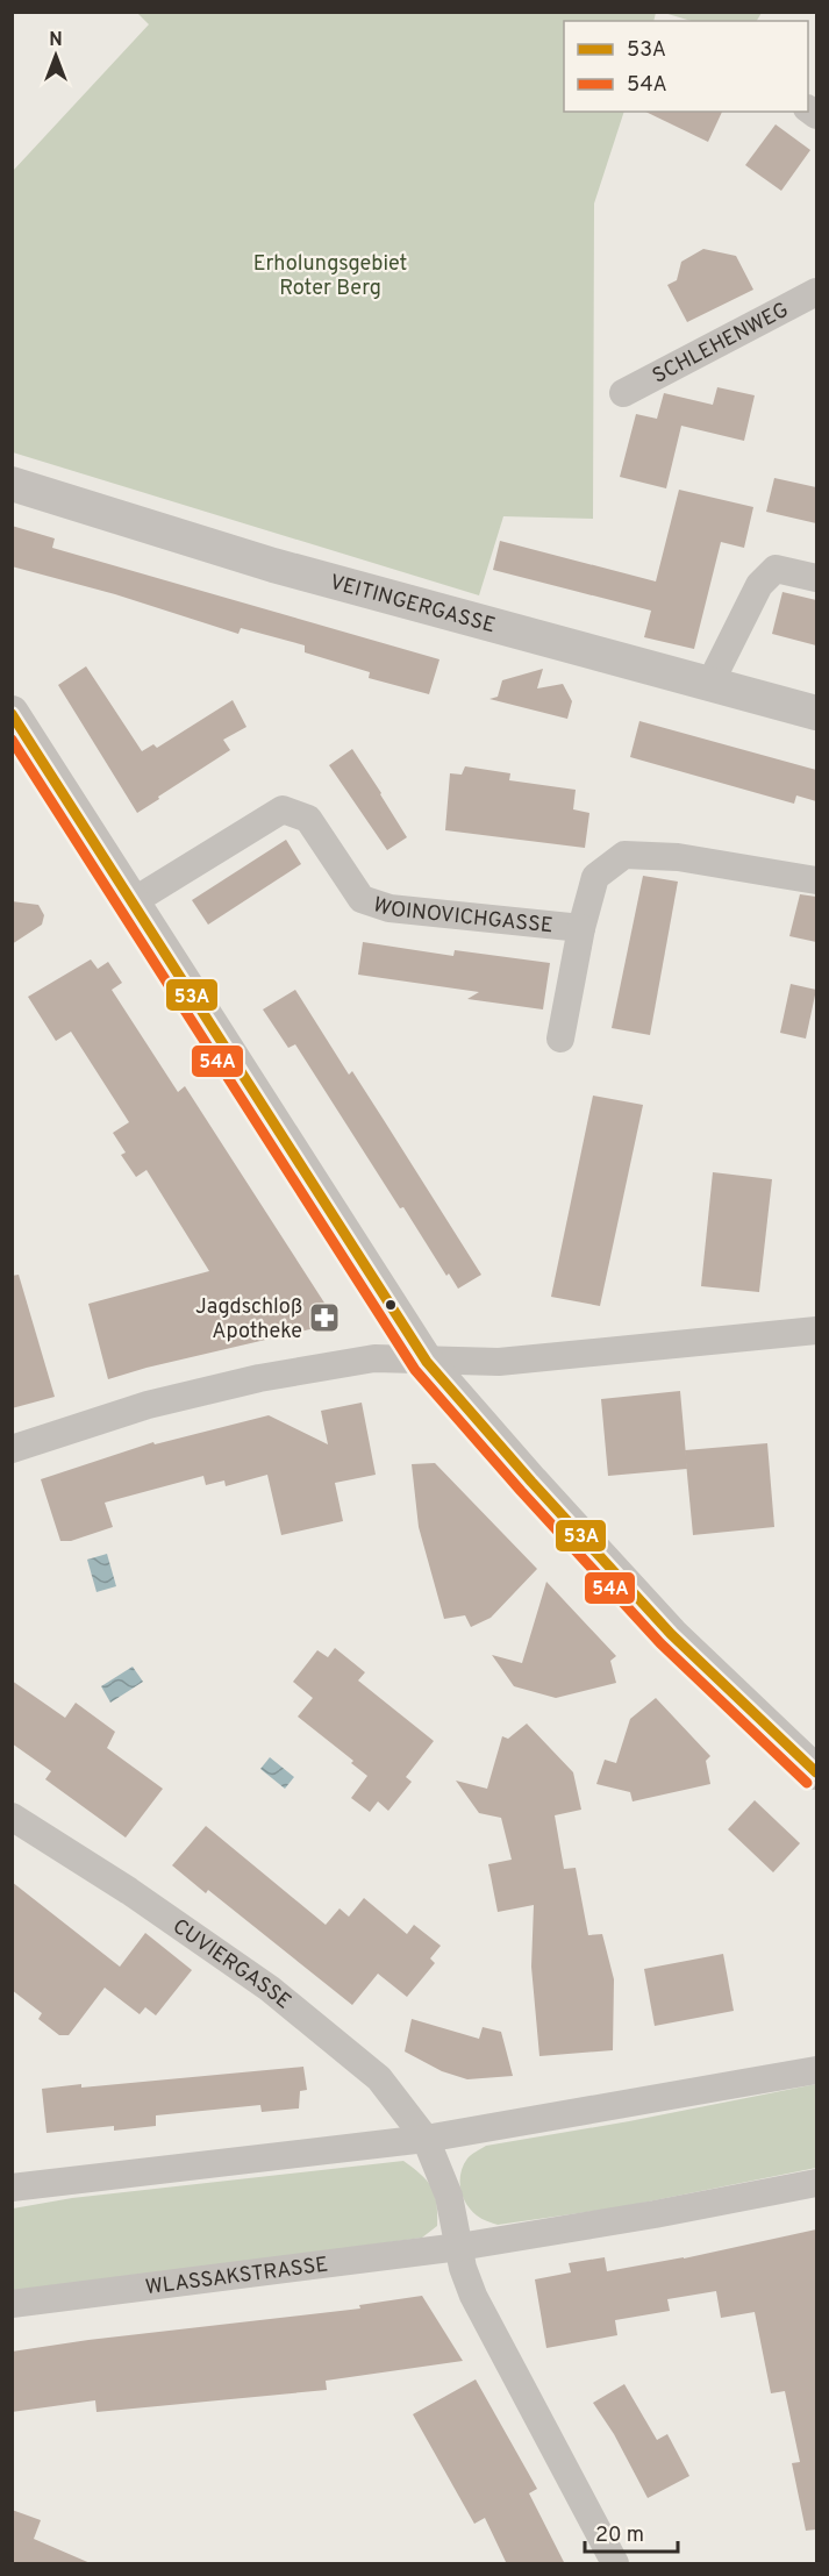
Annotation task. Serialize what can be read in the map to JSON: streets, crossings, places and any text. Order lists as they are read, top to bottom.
{
  "streets": {
    "street": [
      "SCHLEHENWEG",
      "VEITINGERGASSE",
      "WOINOVICHGASSE",
      "CUVIERGASSE",
      "WLASSAKSTRASSE"
    ]
  },
  "parks": ["Erholungsgebiet Roter Berg"],
  "places": {
    "pharmacy": ["Jagdschloß Apotheke"]
  },
  "lines": ["transit line 53A", "transit line 54A"],
  "legend": ["53A", "54A"],
  "scale_bar": "20 m",
  "north": "top"
}
